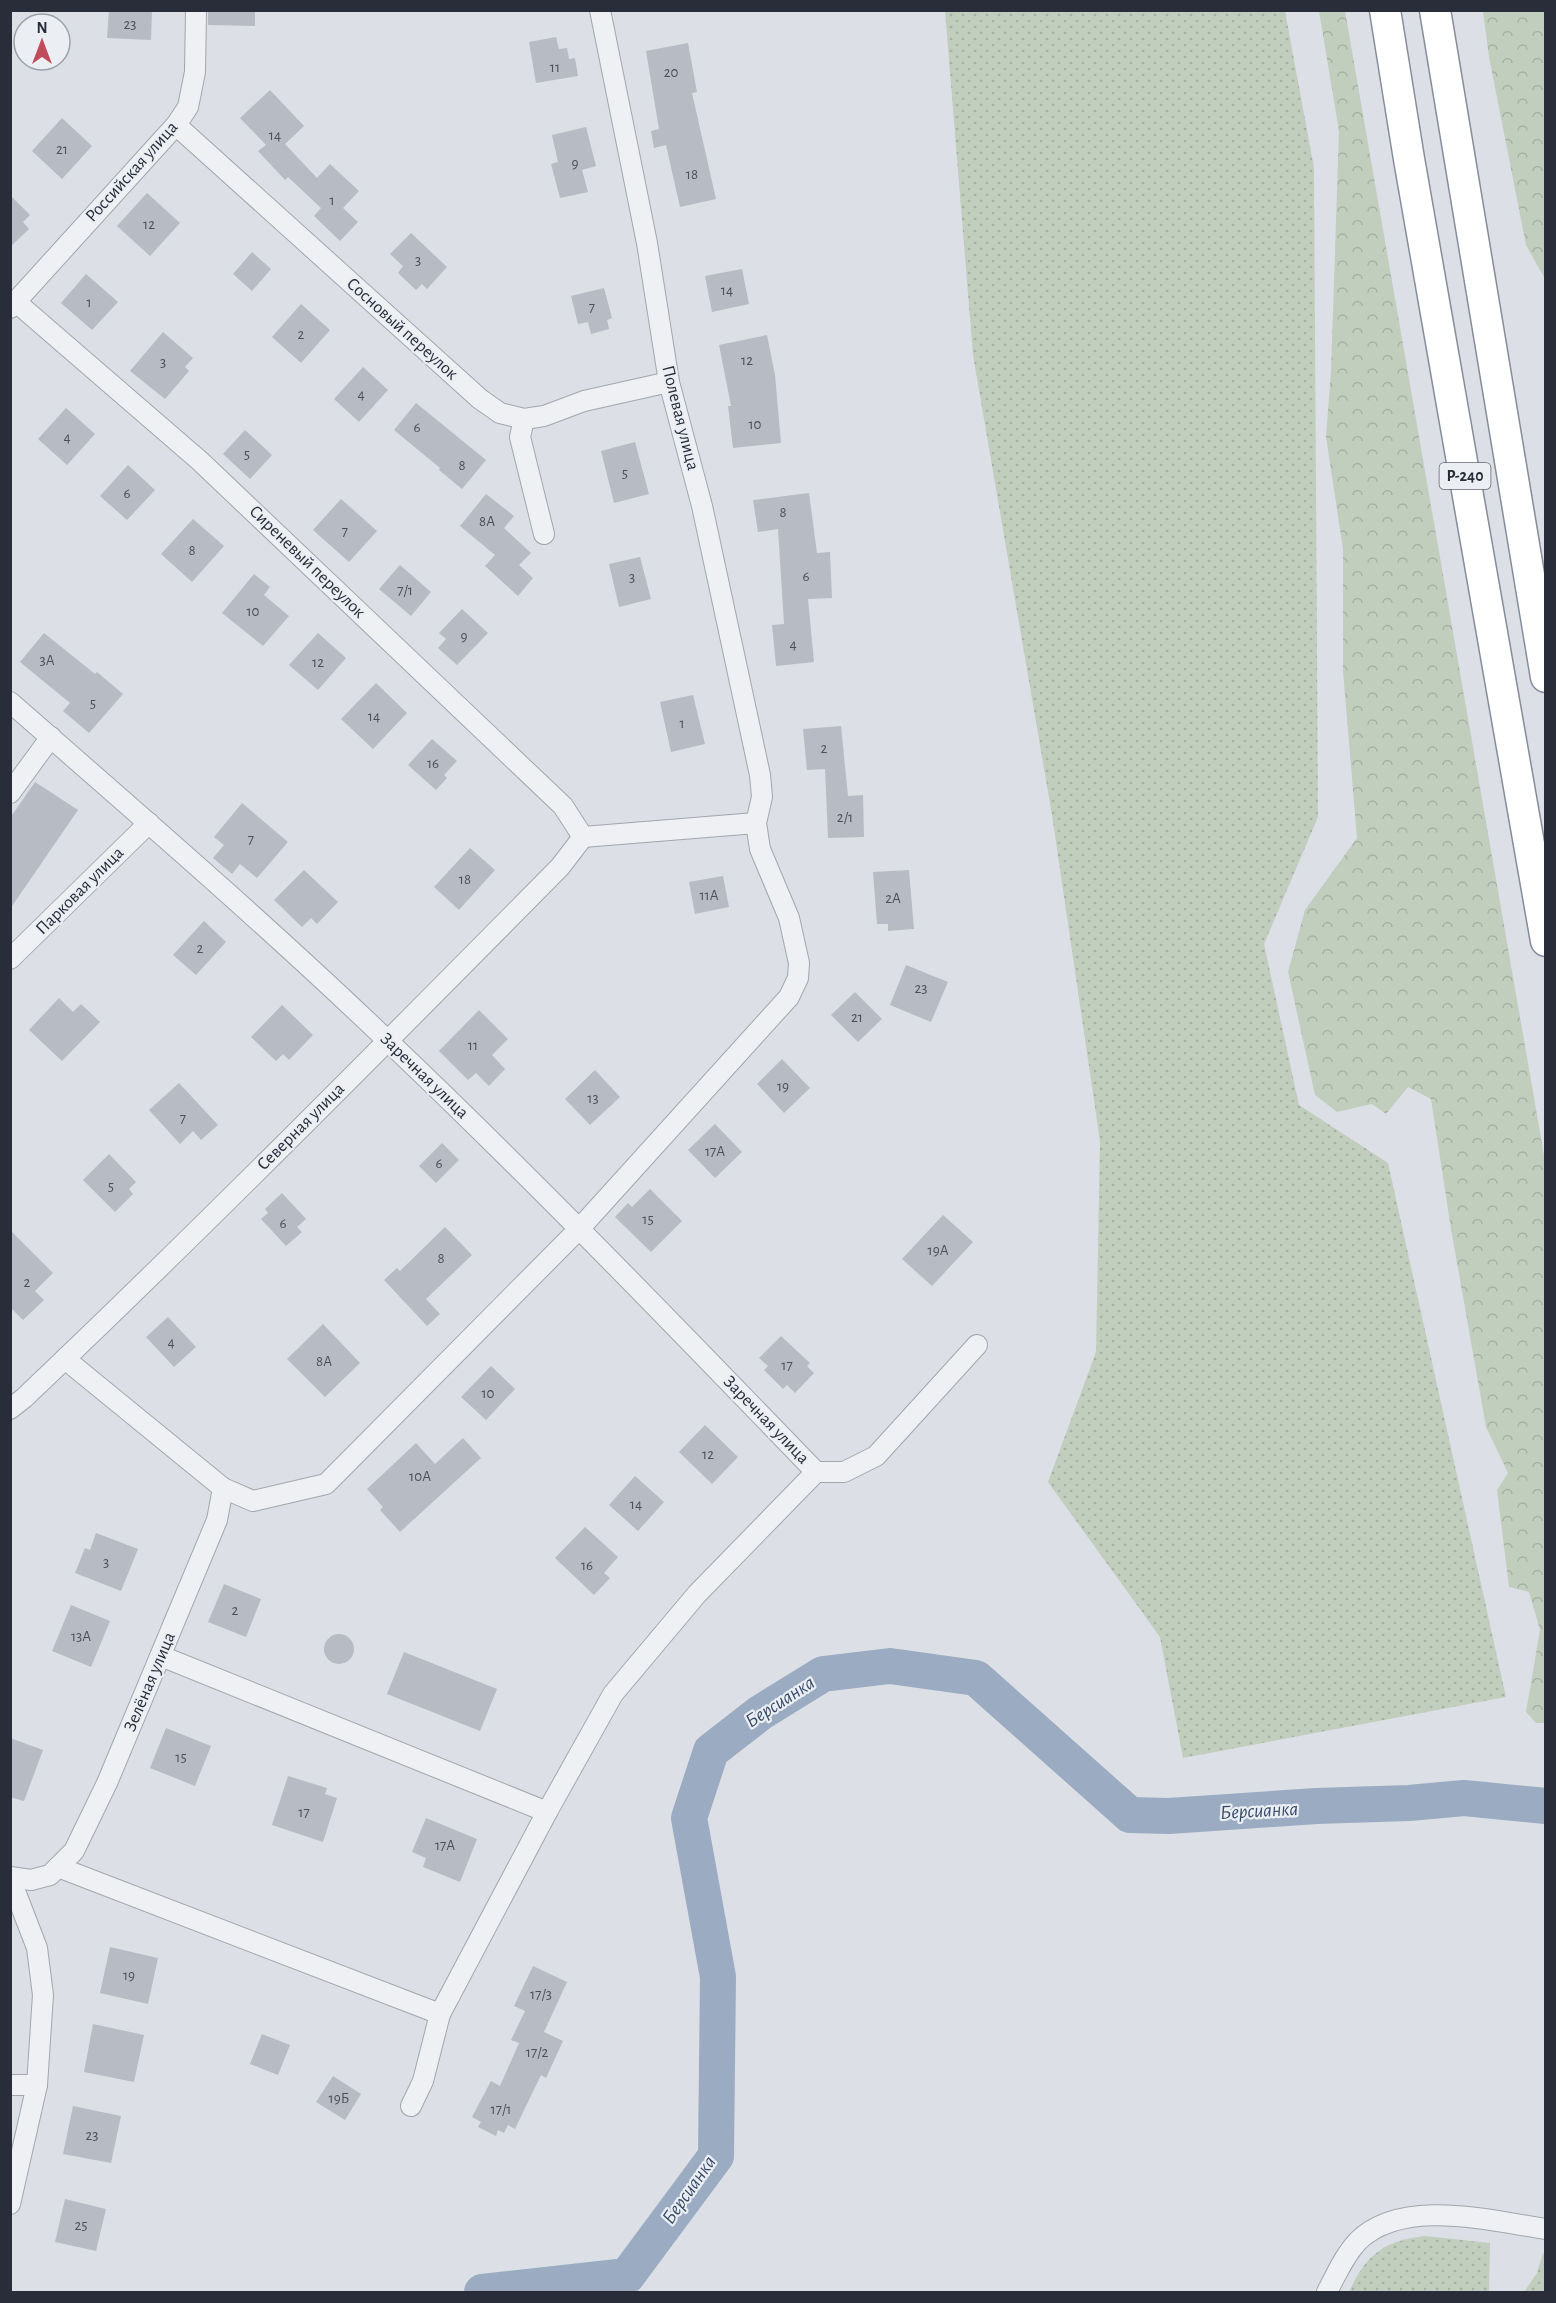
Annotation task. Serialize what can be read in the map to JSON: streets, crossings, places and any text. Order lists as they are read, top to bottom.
{
  "streets": {
    "highway": ["Р-240"],
    "street": [
      "Российская улица",
      "Сосновый переулок",
      "Полевая улица",
      "Сиреневый переулок",
      "Парковая улица",
      "Заречная улица",
      "Северная улица",
      "Зелёная улица"
    ]
  },
  "crossings": [
    ["Российская улица", "Сосновый переулок"],
    ["Российская улица", "Сиреневый переулок"],
    ["Сиреневый переулок", "Северная улица"],
    ["Парковая улица", "Заречная улица"],
    ["Заречная улица", "Северная улица"]
  ],
  "water": ["Берсианка"],
  "house_numbers": [
    "23",
    "11",
    "20",
    "14",
    "21",
    "9",
    "18",
    "1",
    "12",
    "3",
    "14",
    "1",
    "7",
    "2",
    "12",
    "3",
    "4",
    "10",
    "6",
    "4",
    "5",
    "8",
    "5",
    "6",
    "8",
    "8А",
    "7",
    "8",
    "6",
    "3",
    "7/1",
    "10",
    "9",
    "4",
    "3А",
    "12",
    "5",
    "14",
    "1",
    "2",
    "16",
    "2/1",
    "7",
    "18",
    "11А",
    "2А",
    "2",
    "23",
    "21",
    "11",
    "19",
    "13",
    "7",
    "17А",
    "6",
    "5",
    "15",
    "6",
    "19А",
    "8",
    "2",
    "4",
    "8А",
    "17",
    "10",
    "12",
    "10А",
    "14",
    "3",
    "16",
    "2",
    "13А",
    "15",
    "17",
    "17А",
    "19",
    "17/3",
    "17/2",
    "19Б",
    "17/1",
    "23",
    "25"
  ],
  "north": "top"
}
